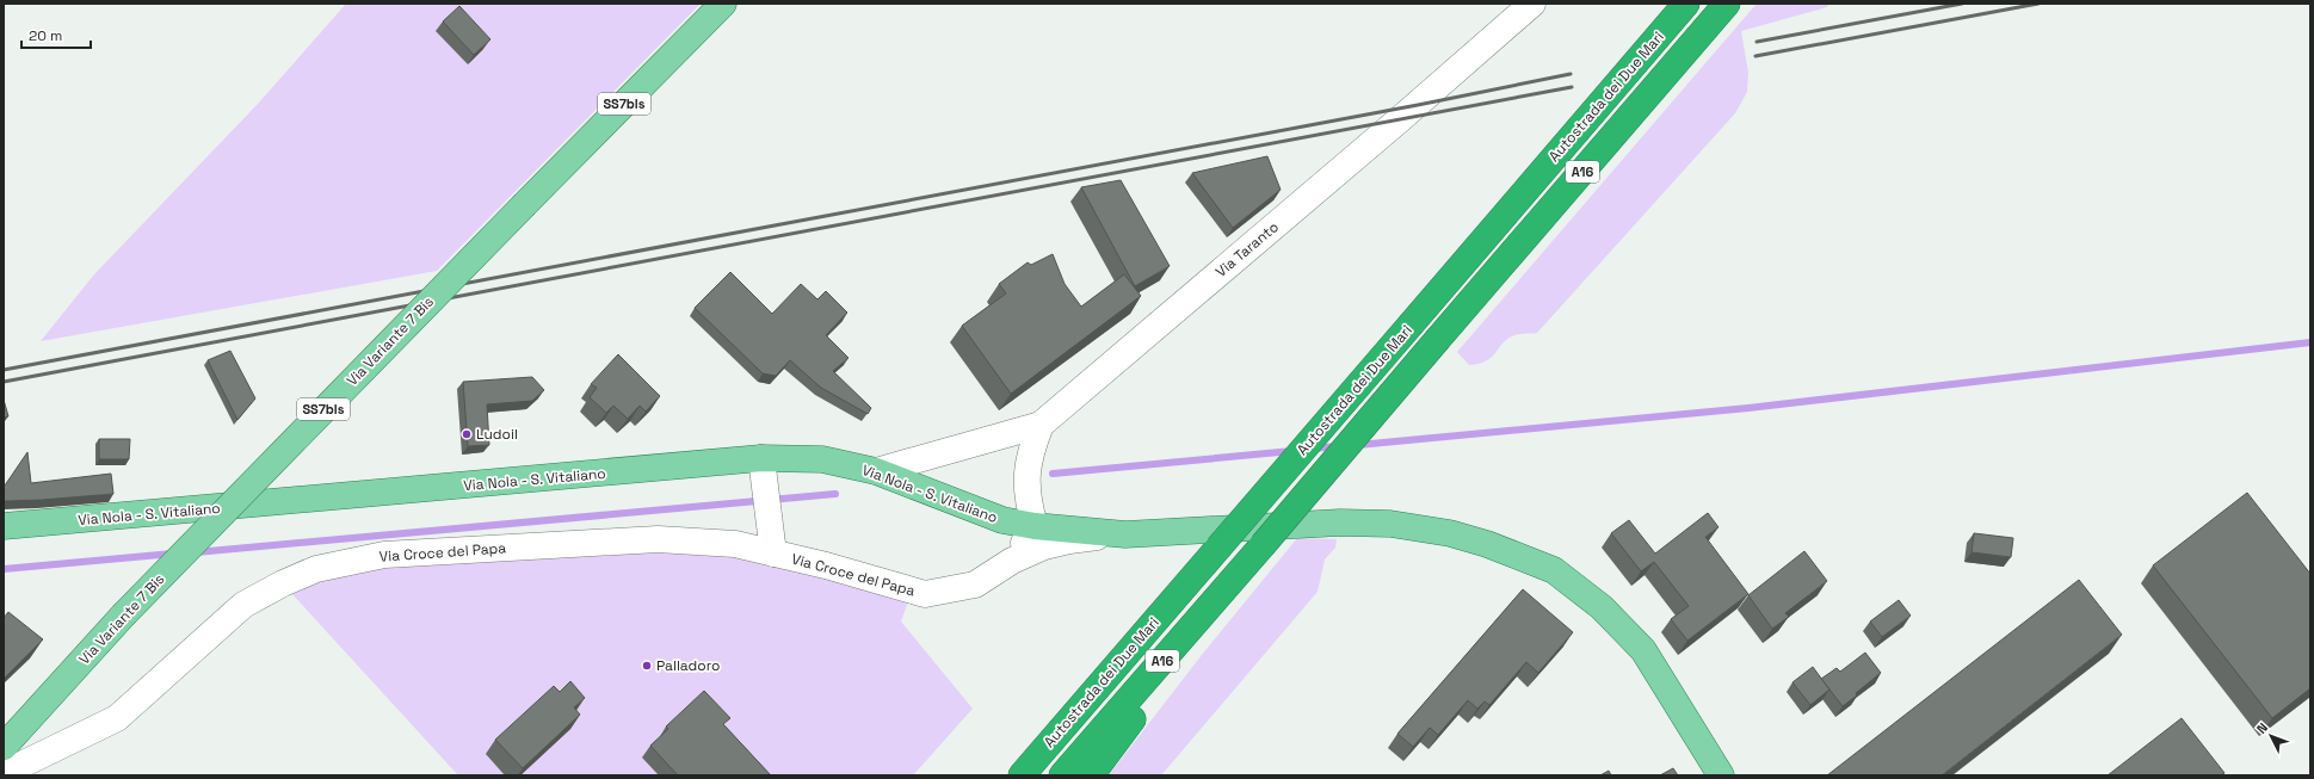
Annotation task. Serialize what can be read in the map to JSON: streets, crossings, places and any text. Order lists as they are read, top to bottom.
{
  "streets": {
    "highway": ["Autostrada dei Due Mari", "A16"],
    "main road": ["SS7bis", "Via Variante 7 Bis", "Via Nola - S. Vitaliano"],
    "street": ["Via Taranto", "Via Croce del Papa"]
  },
  "crossings": [
    ["Via Taranto", "Via Nola - S. Vitaliano"],
    ["Via Taranto", "Via Croce del Papa"],
    ["Via Nola - S. Vitaliano", "Via Croce del Papa"]
  ],
  "places": ["Ludoil", "Palladoro"],
  "scale_bar": "20 m",
  "north": "top left"
}
